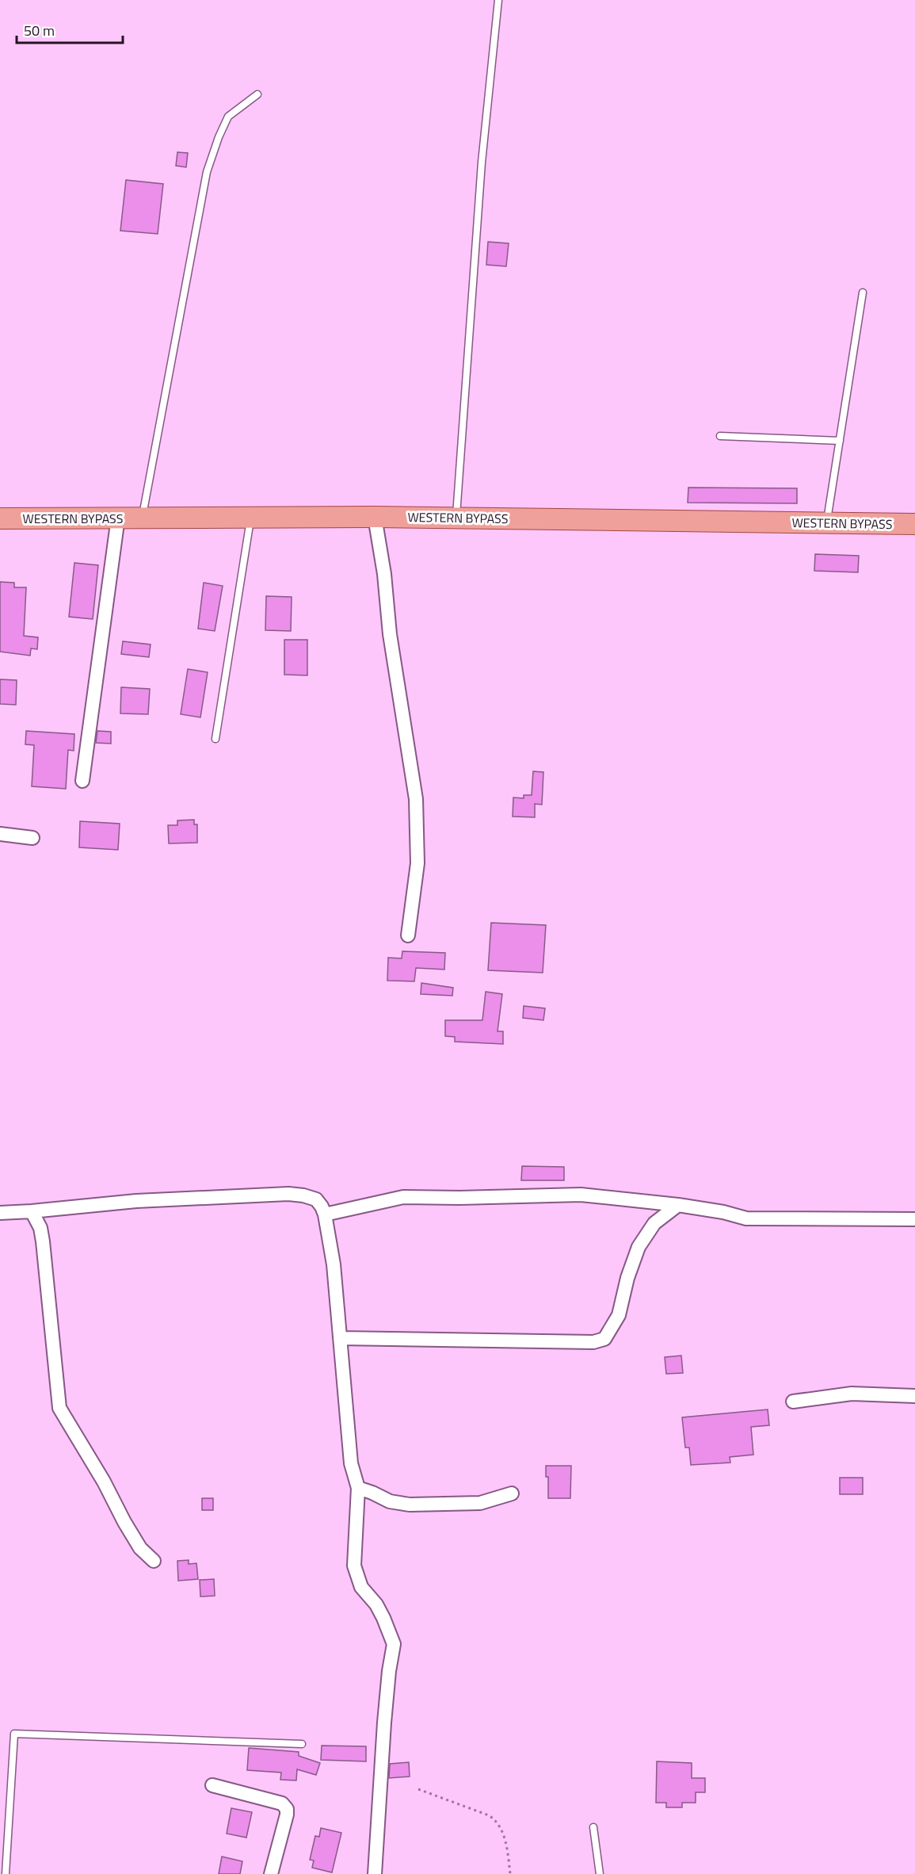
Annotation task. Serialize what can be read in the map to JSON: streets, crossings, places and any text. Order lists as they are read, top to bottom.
{
  "streets": {
    "main road": ["WESTERN BYPASS"]
  },
  "scale_bar": "50 m"
}
